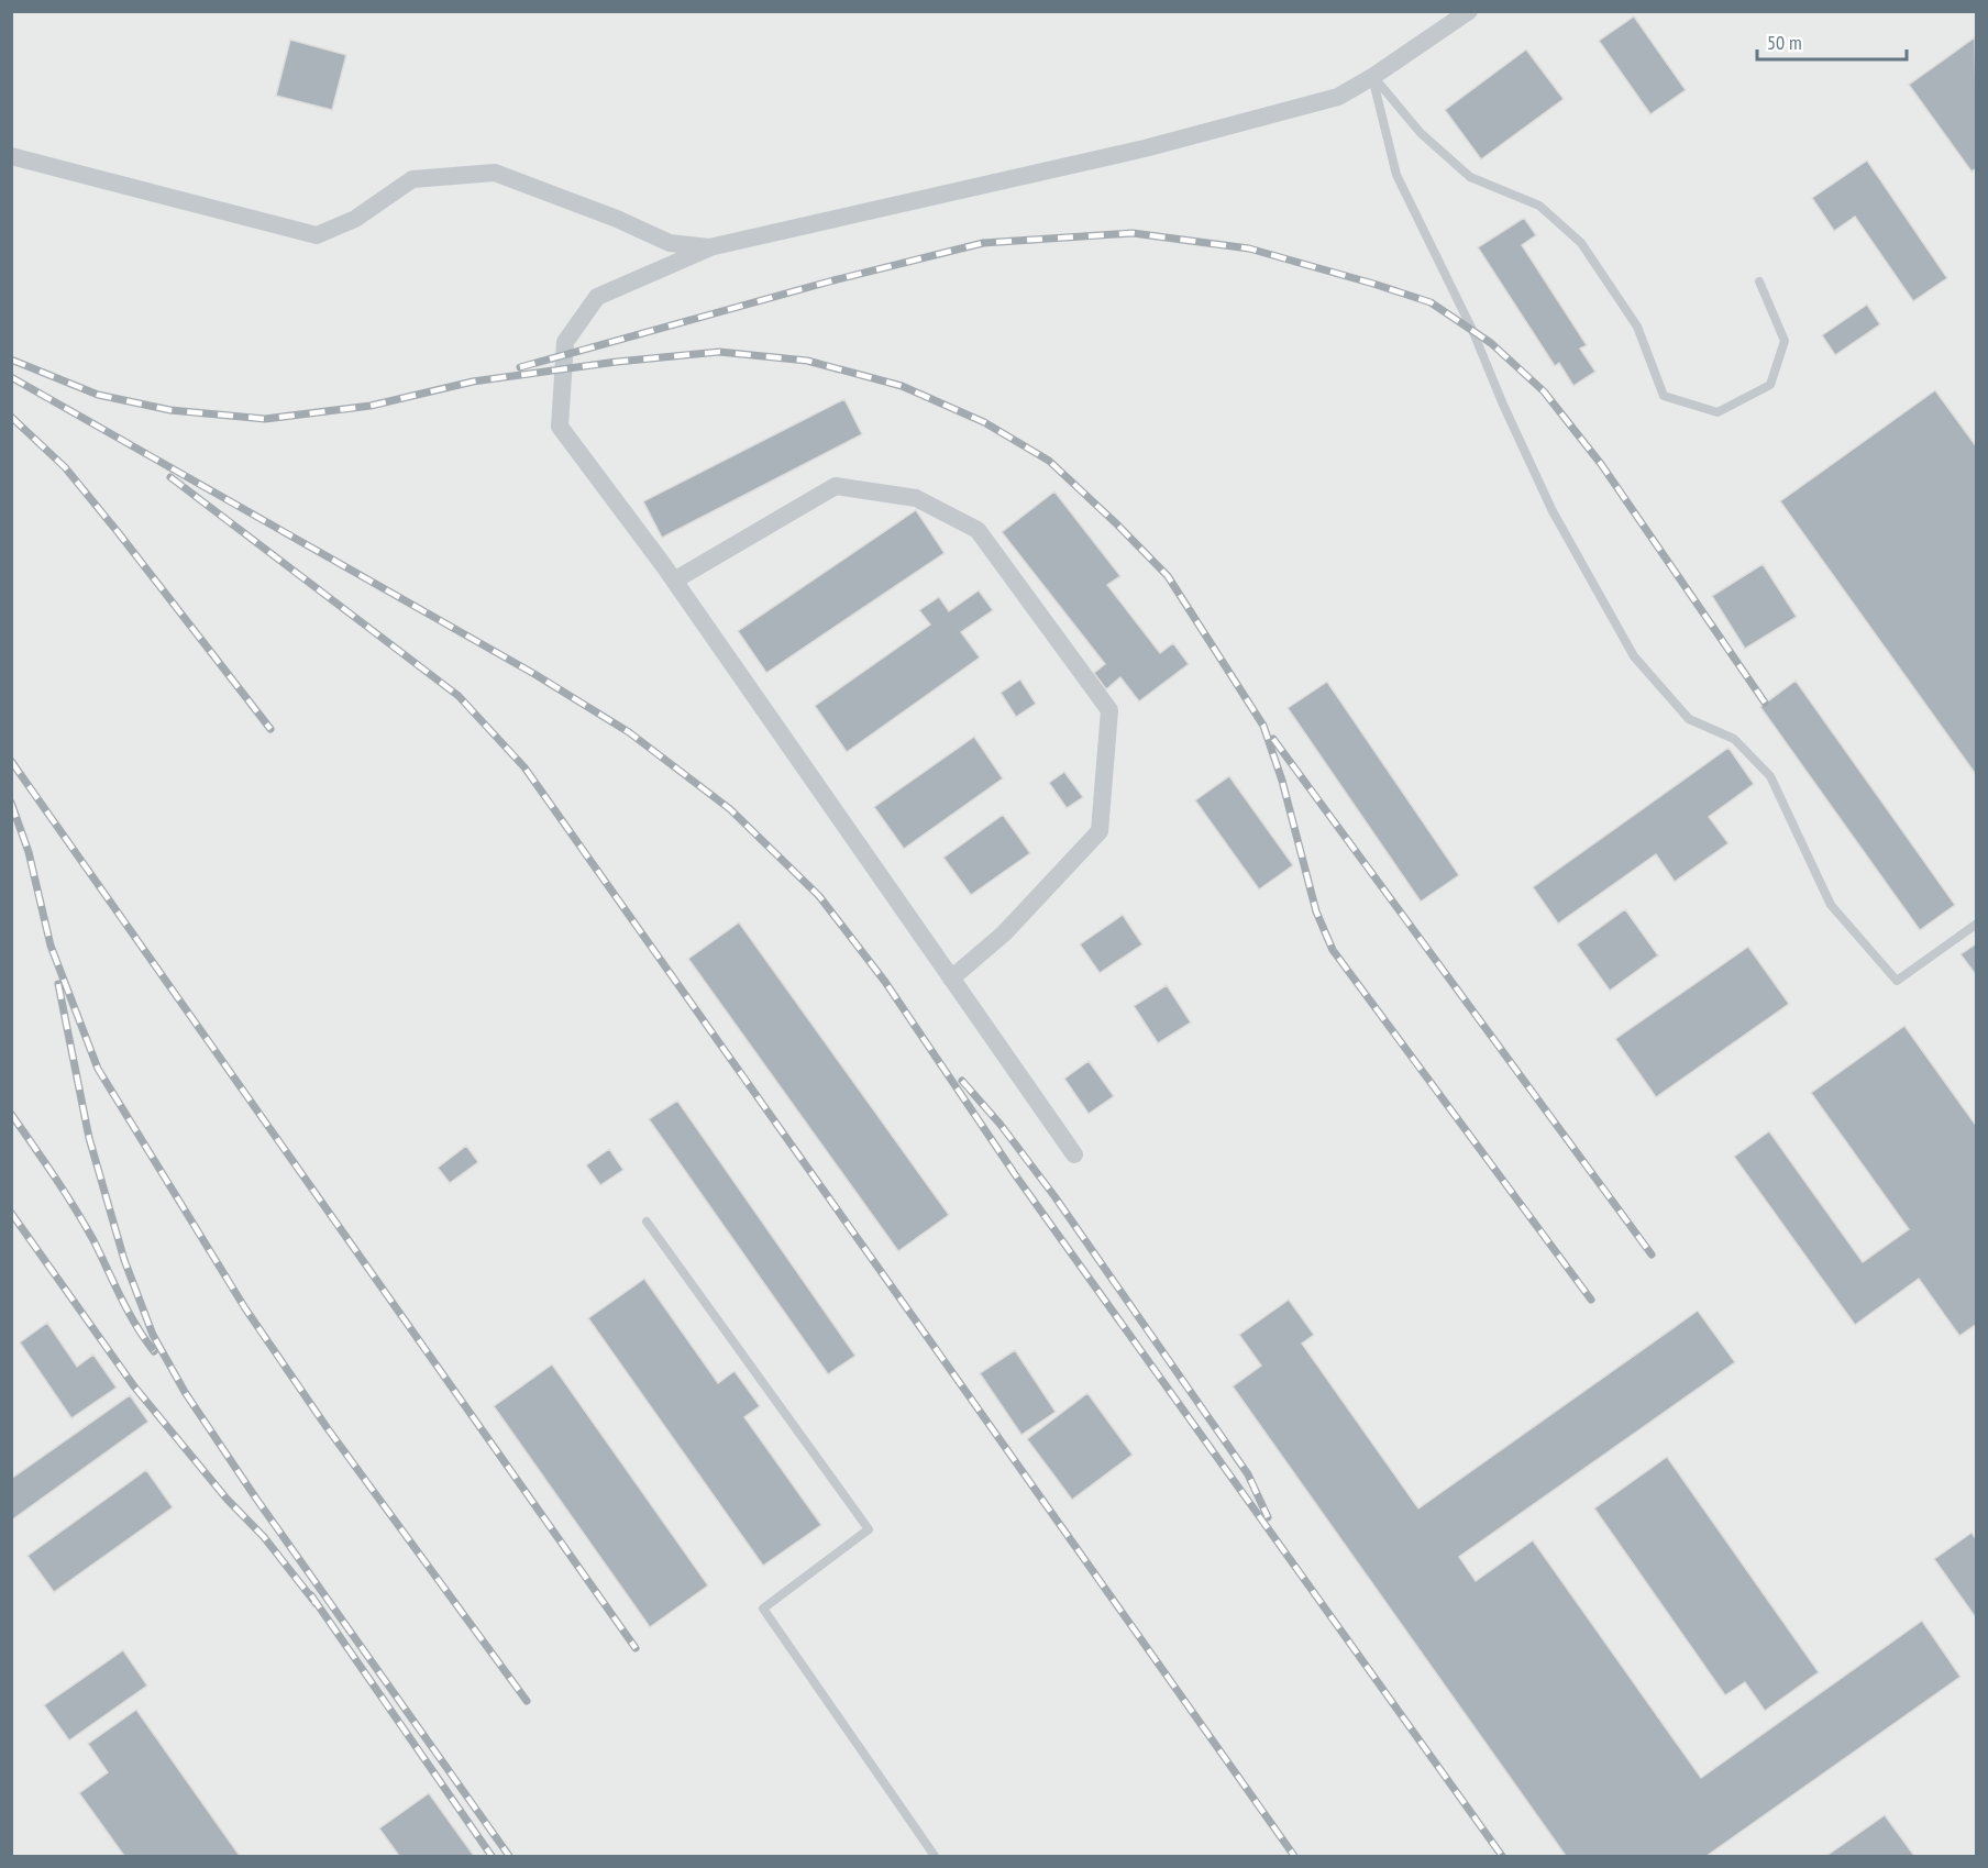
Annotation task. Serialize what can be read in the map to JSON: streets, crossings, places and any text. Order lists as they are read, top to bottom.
{
  "scale_bar": "50 m"
}
